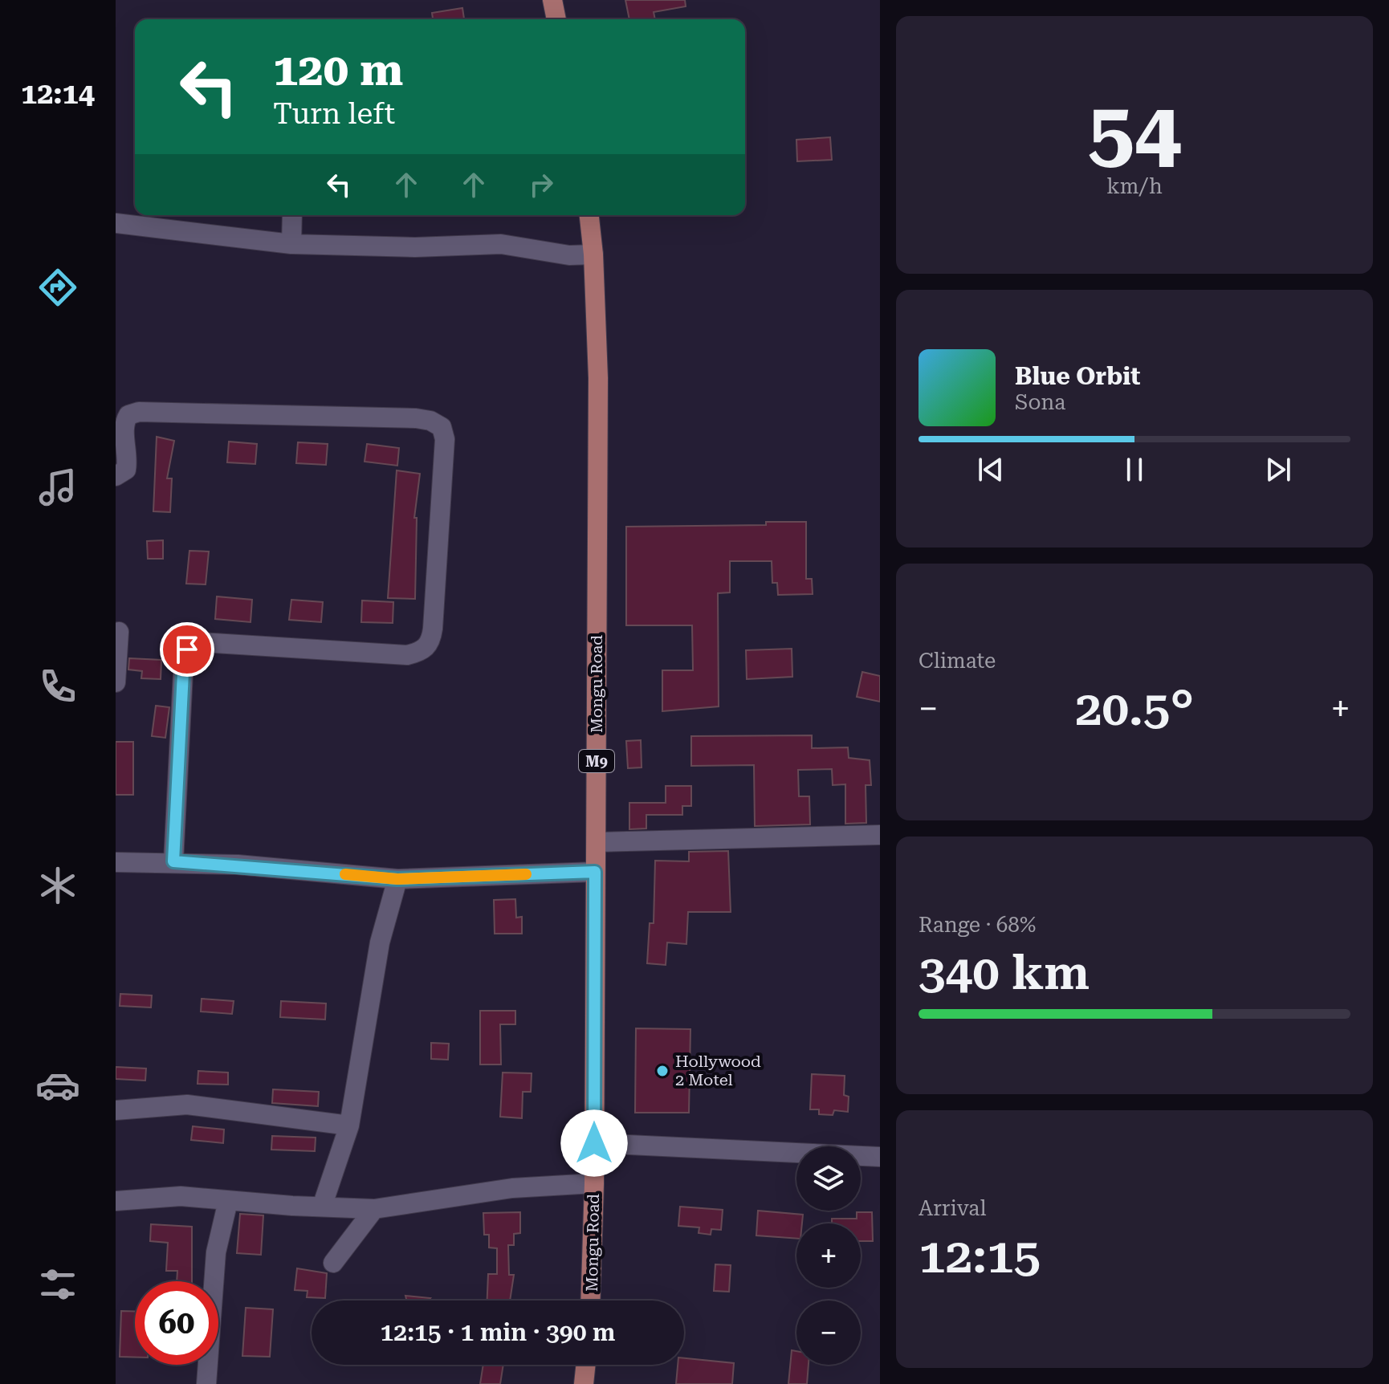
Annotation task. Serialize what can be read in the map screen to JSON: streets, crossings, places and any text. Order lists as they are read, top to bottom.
{
  "streets": {
    "main road": ["Mongu Road", "M9"]
  },
  "places": ["Hollywood 2 Motel"],
  "page": {
    "tabs": "12:14",
    "tile": [
      ["54", "km/h"],
      "Climate",
      ["Range · 68%", "340 km"],
      ["Arrival", "12:15"]
    ],
    "turn": ["120 m", "Turn left"],
    "song": ["Blue Orbit", "Sona"],
    "heat": ["−", "20.5°", "+"],
    "map_buttons": ["+", "−"],
    "limit": "60",
    "trip": "12:15 · 1 min · 390 m"
  }
}
